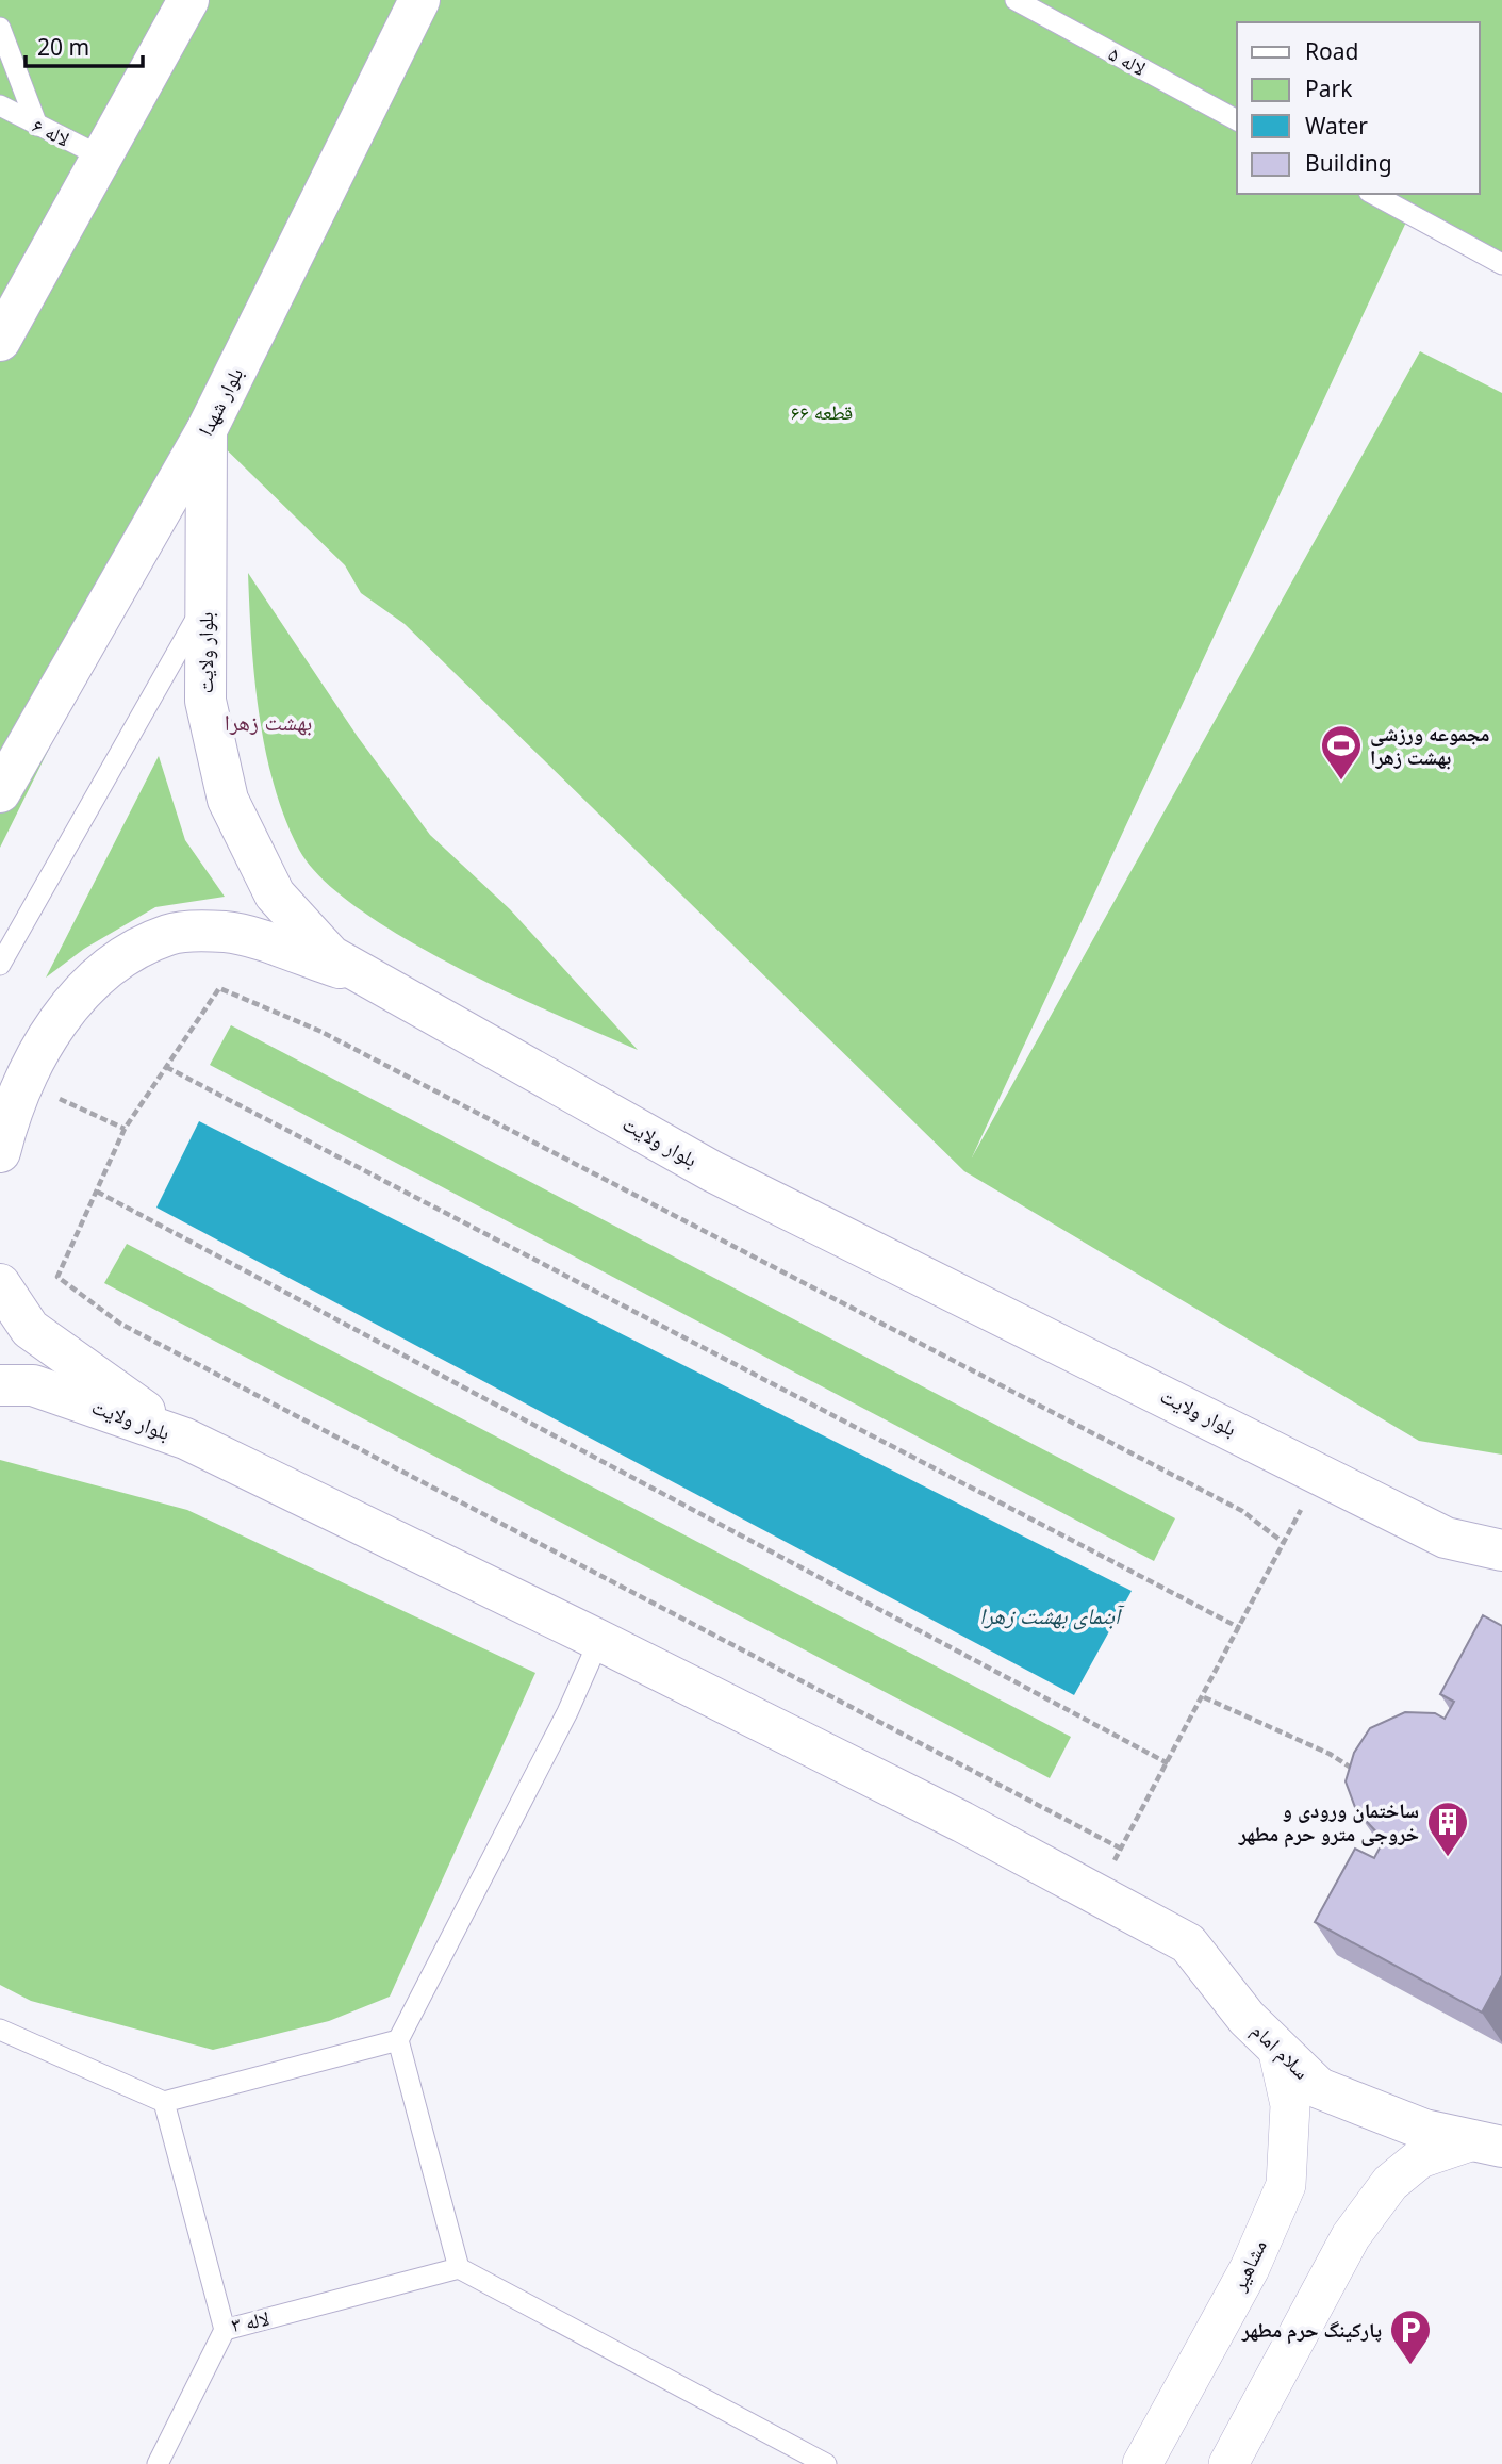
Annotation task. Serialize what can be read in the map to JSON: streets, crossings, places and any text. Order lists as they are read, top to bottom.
{
  "streets": {
    "street": [
      "بلوار شهدا",
      "بلوار ولایت",
      "سلام امام",
      "مشاهیر"
    ],
    "lane": ["لاله ۵", "لاله ۶", "لاله ۳"]
  },
  "crossings": [
    ["بلوار شهدا", "بلوار ولایت"],
    ["بلوار ولایت", "سلام امام"],
    ["سلام امام", "مشاهیر"]
  ],
  "districts": ["بهشت زهرا"],
  "water": ["آبنمای بهشت زهرا"],
  "parks": ["قطعه ۶۶"],
  "places": {
    "sports": ["مجموعه ورزشی بهشت زهرا"],
    "building": ["ساختمان ورودی و خروجی مترو حرم مطهر"],
    "parking": ["پارکینگ حرم مطهر"]
  },
  "legend": [
    "Road",
    "Park",
    "Water",
    "Building"
  ],
  "scale_bar": "20 m"
}
